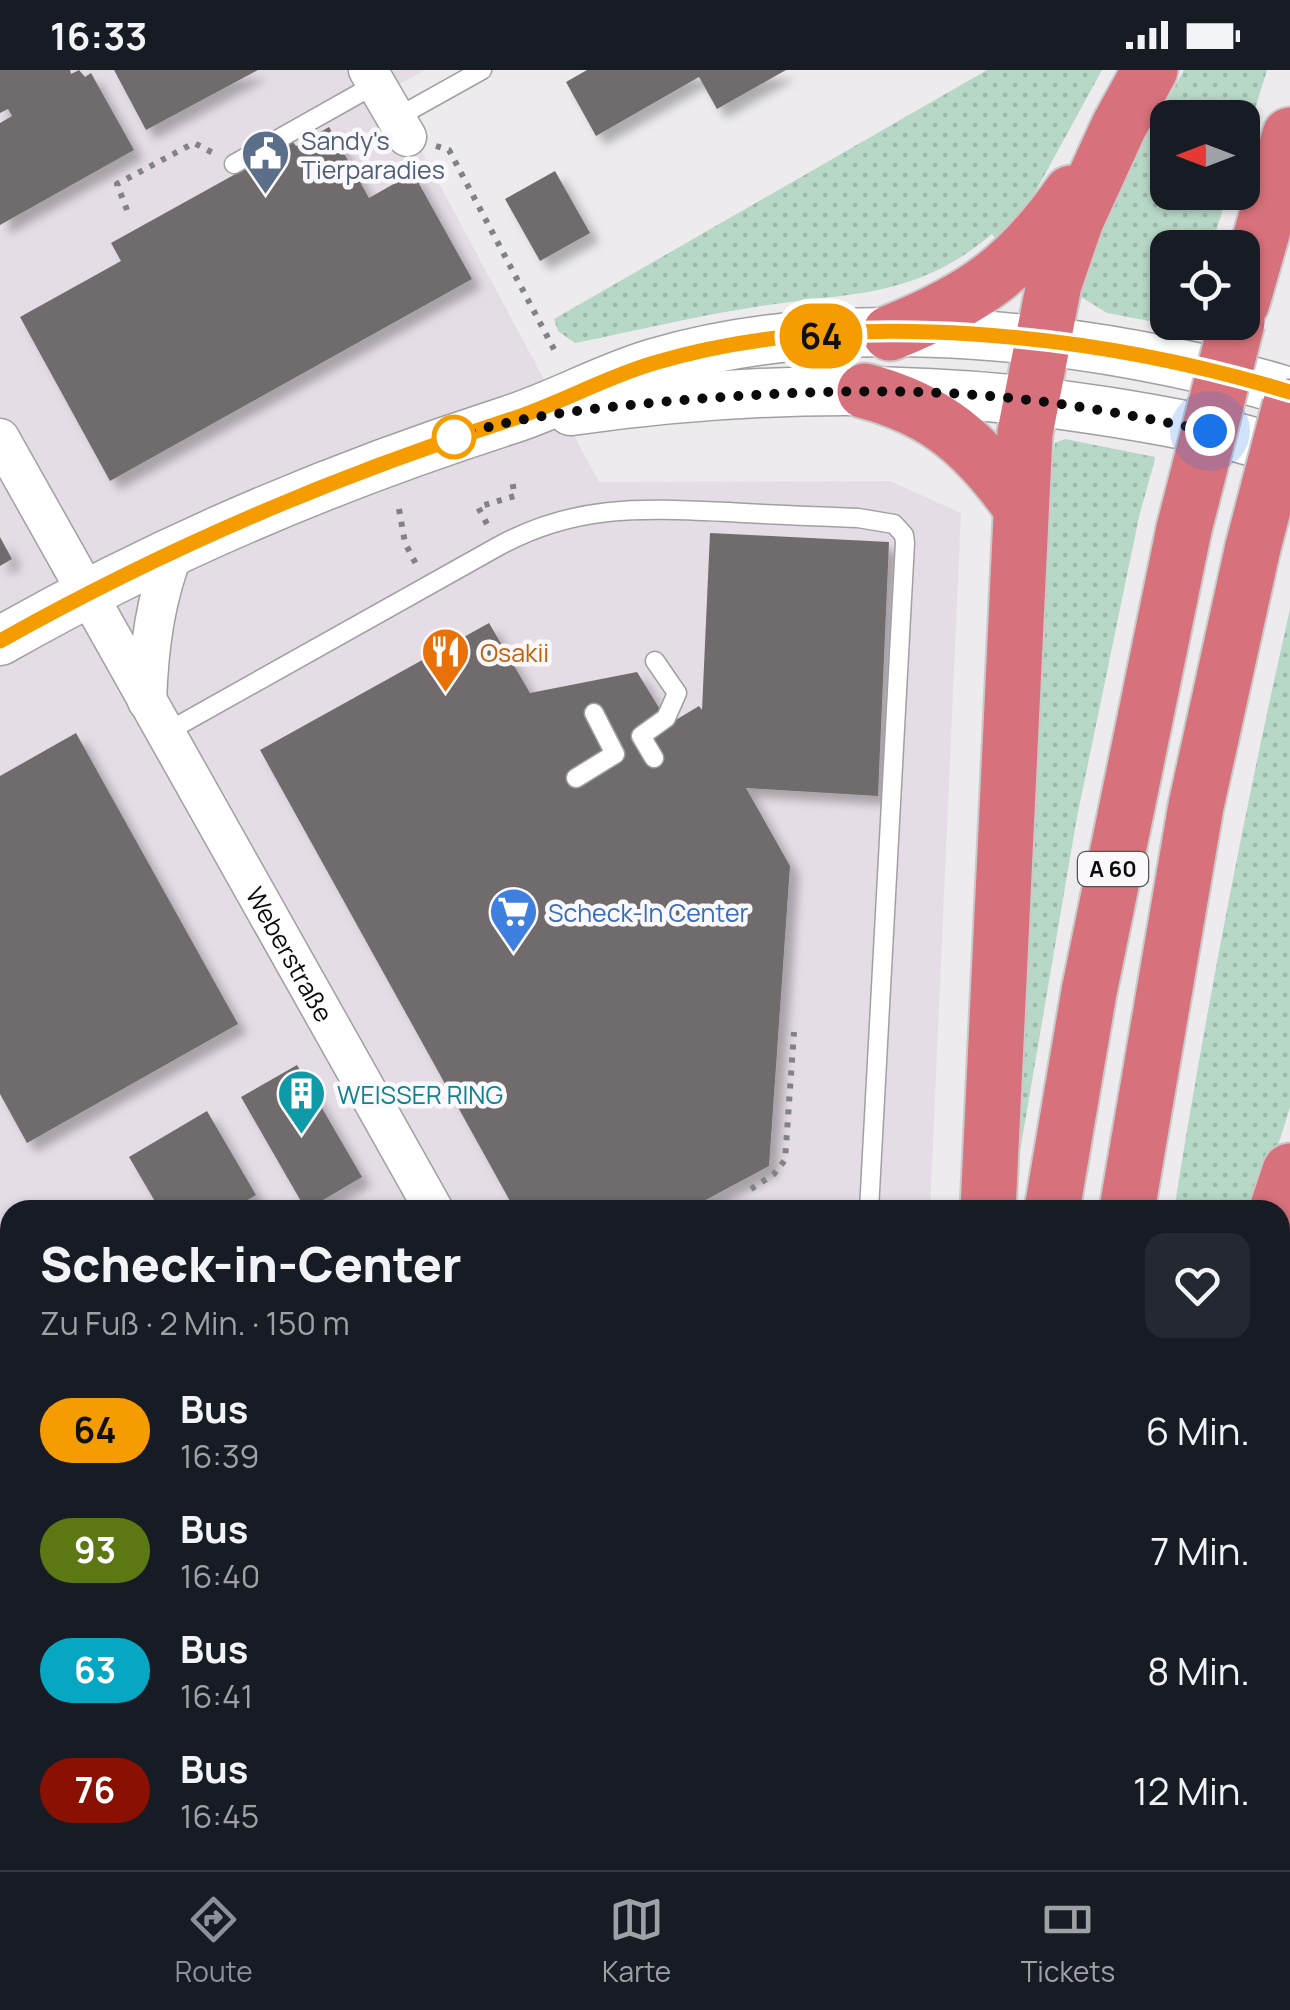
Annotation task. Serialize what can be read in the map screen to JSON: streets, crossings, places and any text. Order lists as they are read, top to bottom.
{
  "streets": {
    "highway": ["A 60"],
    "street": ["Weberstraße"]
  },
  "places": {
    "public building": ["Sandy's Tierparadies"],
    "restaurant": ["Osakii"],
    "supermarket": ["Scheck-In Center"],
    "building": ["WEISSER RING"]
  },
  "lines": ["bus line 64"],
  "north": "left",
  "page": {
    "status": "16:33",
    "on_map": "64",
    "heading": ["Scheck-in-Center", "Zu Fuß · 2 Min. · 150 m"],
    "list": [
      {
        "mark": "64",
        "name": "Bus",
        "note": "16:39",
        "value": "6 Min."
      },
      {
        "mark": "93",
        "name": "Bus",
        "note": "16:40",
        "value": "7 Min."
      },
      {
        "mark": "63",
        "name": "Bus",
        "note": "16:41",
        "value": "8 Min."
      },
      {
        "mark": "76",
        "name": "Bus",
        "note": "16:45",
        "value": "12 Min."
      }
    ],
    "tabs": ["Route", "Karte", "Tickets"]
  }
}
